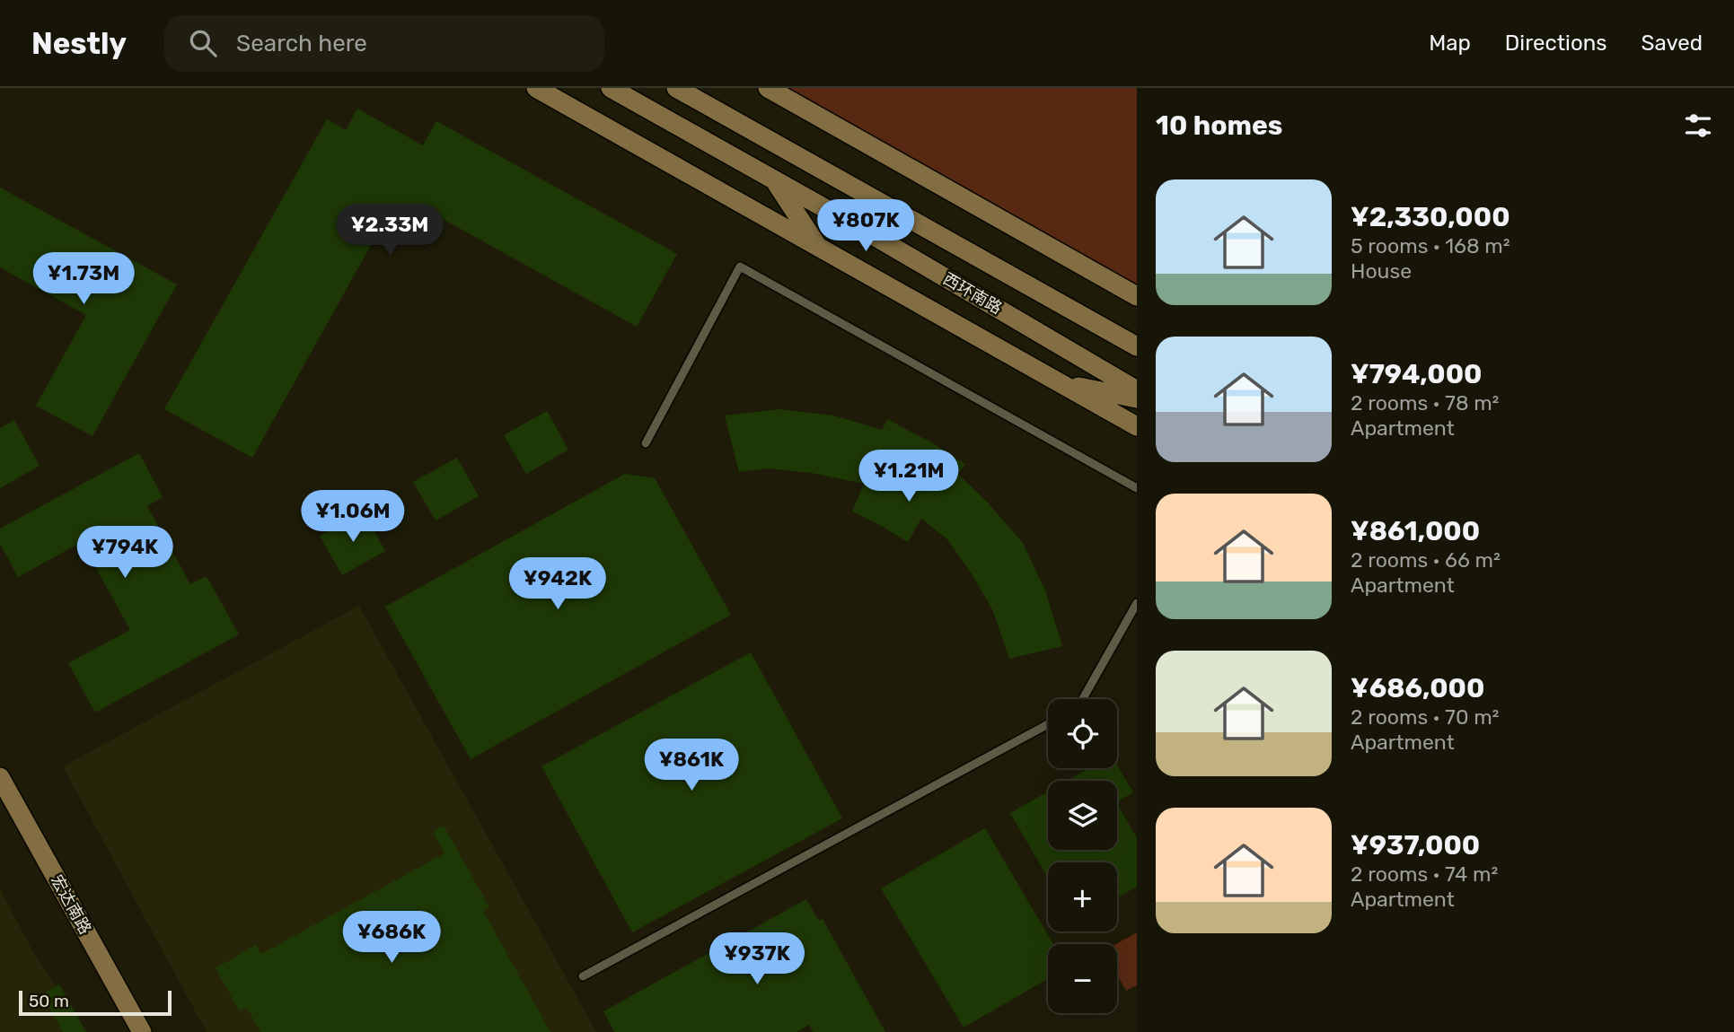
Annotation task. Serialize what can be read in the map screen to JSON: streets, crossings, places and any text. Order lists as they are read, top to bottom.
{
  "streets": {
    "street": ["西环南路", "宏达南路"]
  },
  "scale_bar": "50 m",
  "page": {
    "header": "Nestly",
    "search": "Search here",
    "nav": ["Map", "Directions", "Saved"],
    "heading": "10 homes",
    "list": [
      {
        "name": "¥2,330,000",
        "note": "5 rooms · 168 m² · House"
      },
      {
        "name": "¥794,000",
        "note": "2 rooms · 78 m² · Apartment"
      },
      {
        "name": "¥861,000",
        "note": "2 rooms · 66 m² · Apartment"
      },
      {
        "name": "¥686,000",
        "note": "2 rooms · 70 m² · Apartment"
      },
      {
        "name": "¥937,000",
        "note": "2 rooms · 74 m² · Apartment"
      }
    ],
    "price": [
      "¥807K",
      "¥2.33M",
      "¥1.73M",
      "¥1.21M",
      "¥1.06M",
      "¥794K",
      "¥942K",
      "¥861K",
      "¥686K",
      "¥937K"
    ],
    "map_buttons": ["+", "−"],
    "scale": "50 m"
  }
}
